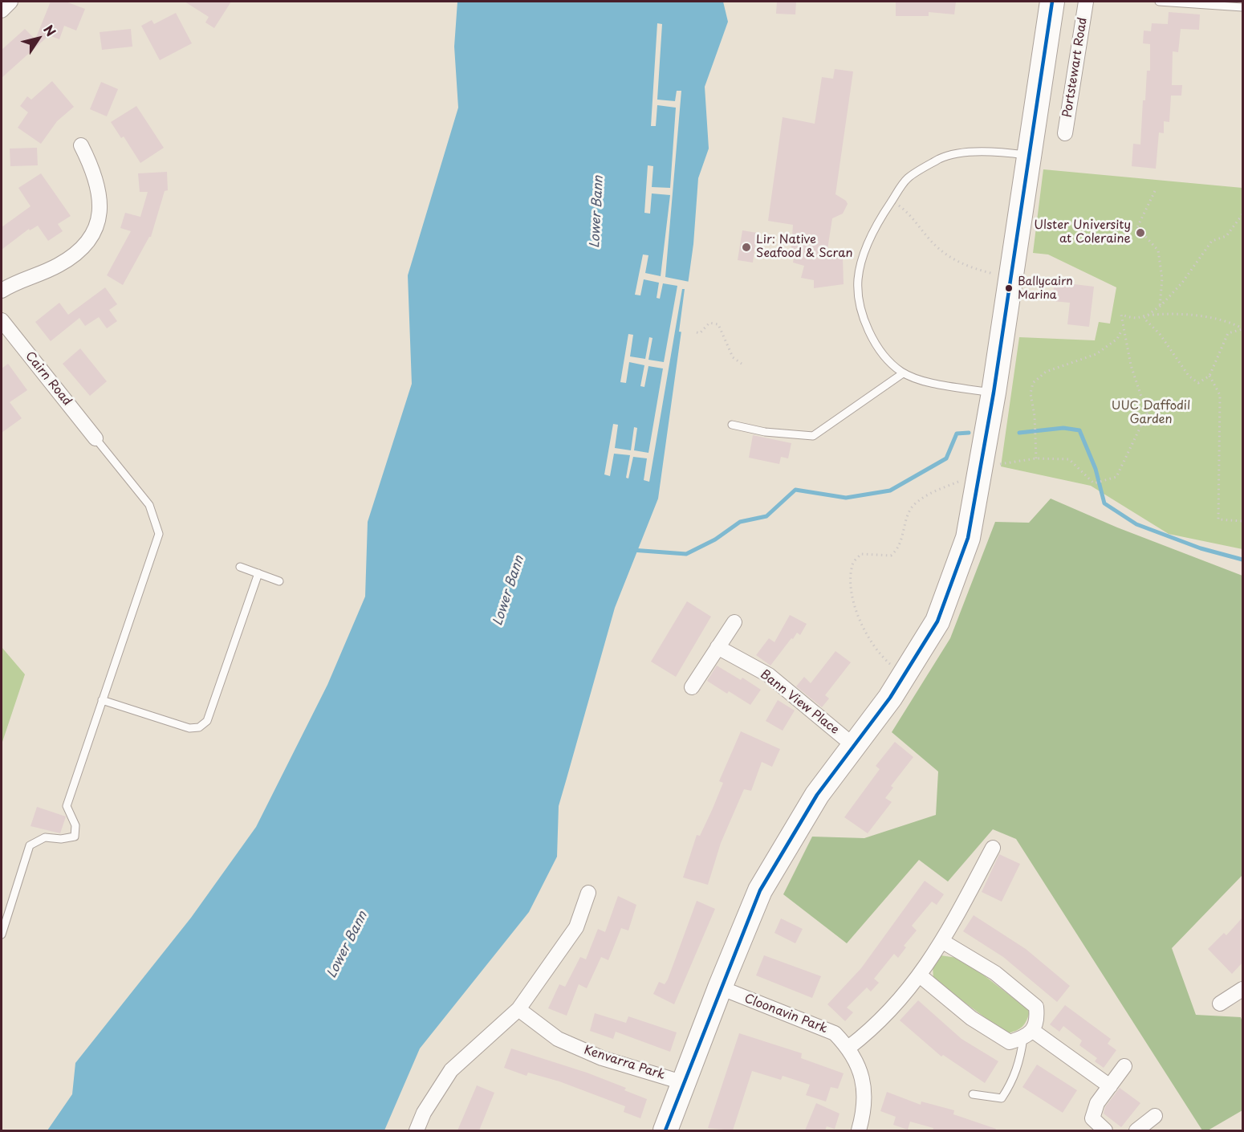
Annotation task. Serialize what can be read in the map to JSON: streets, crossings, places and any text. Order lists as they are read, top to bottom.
{
  "streets": {
    "street": [
      "Portstewart Road",
      "Cairn Road",
      "Bann View Place",
      "Cloonavin Park",
      "Kenvarra Park"
    ]
  },
  "water": ["Lower Bann"],
  "parks": ["UUC Daffodil Garden"],
  "places": ["Ulster University at Coleraine", "Lir: Native Seafood & Scran", "Ballycairn Marina"],
  "north": "top right"
}
